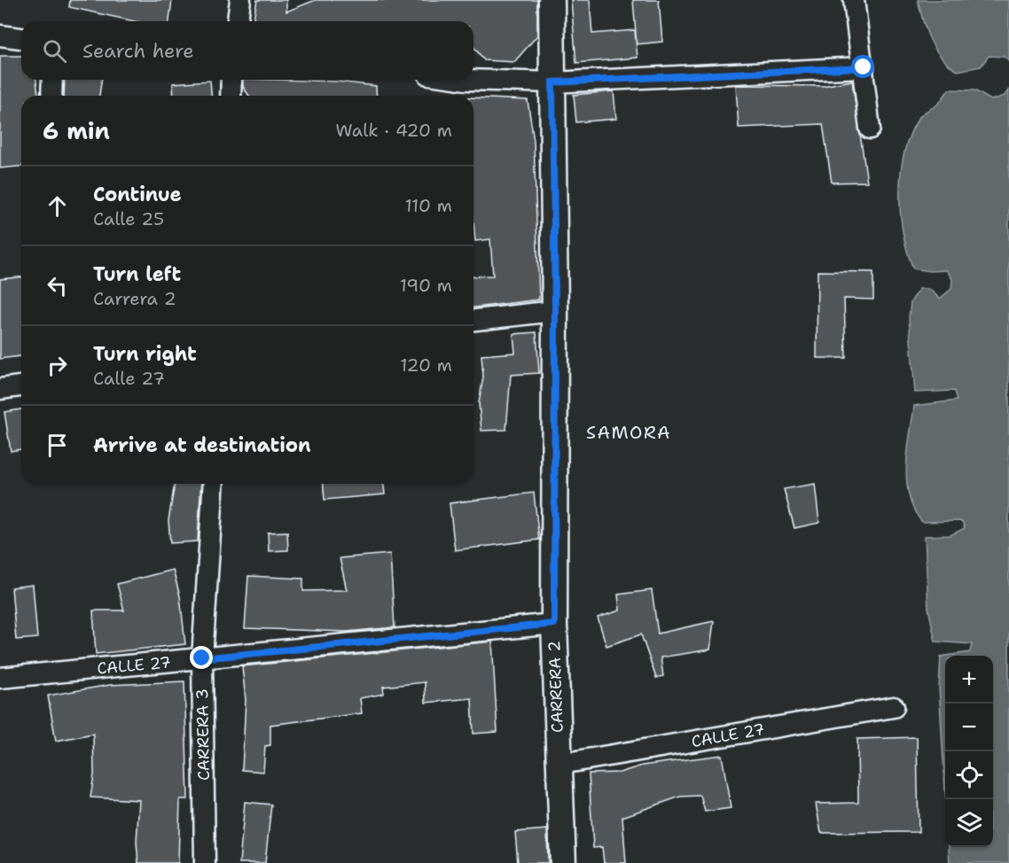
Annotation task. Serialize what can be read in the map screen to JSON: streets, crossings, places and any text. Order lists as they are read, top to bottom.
{
  "streets": {
    "street": ["CALLE 27", "CARRERA 2", "CARRERA 3"]
  },
  "crossings": [
    ["CALLE 27", "CARRERA 2"],
    ["CALLE 27", "CARRERA 3"]
  ],
  "districts": ["SAMORA"],
  "page": {
    "search": "Search here",
    "heading": ["6 min", "Walk · 420 m"],
    "list": [
      ["Continue", "Calle 25", "110 m"],
      ["Turn left", "Carrera 2", "190 m"],
      ["Turn right", "Calle 27", "120 m"],
      "Arrive at destination"
    ],
    "map_buttons": ["+", "−"]
  }
}
